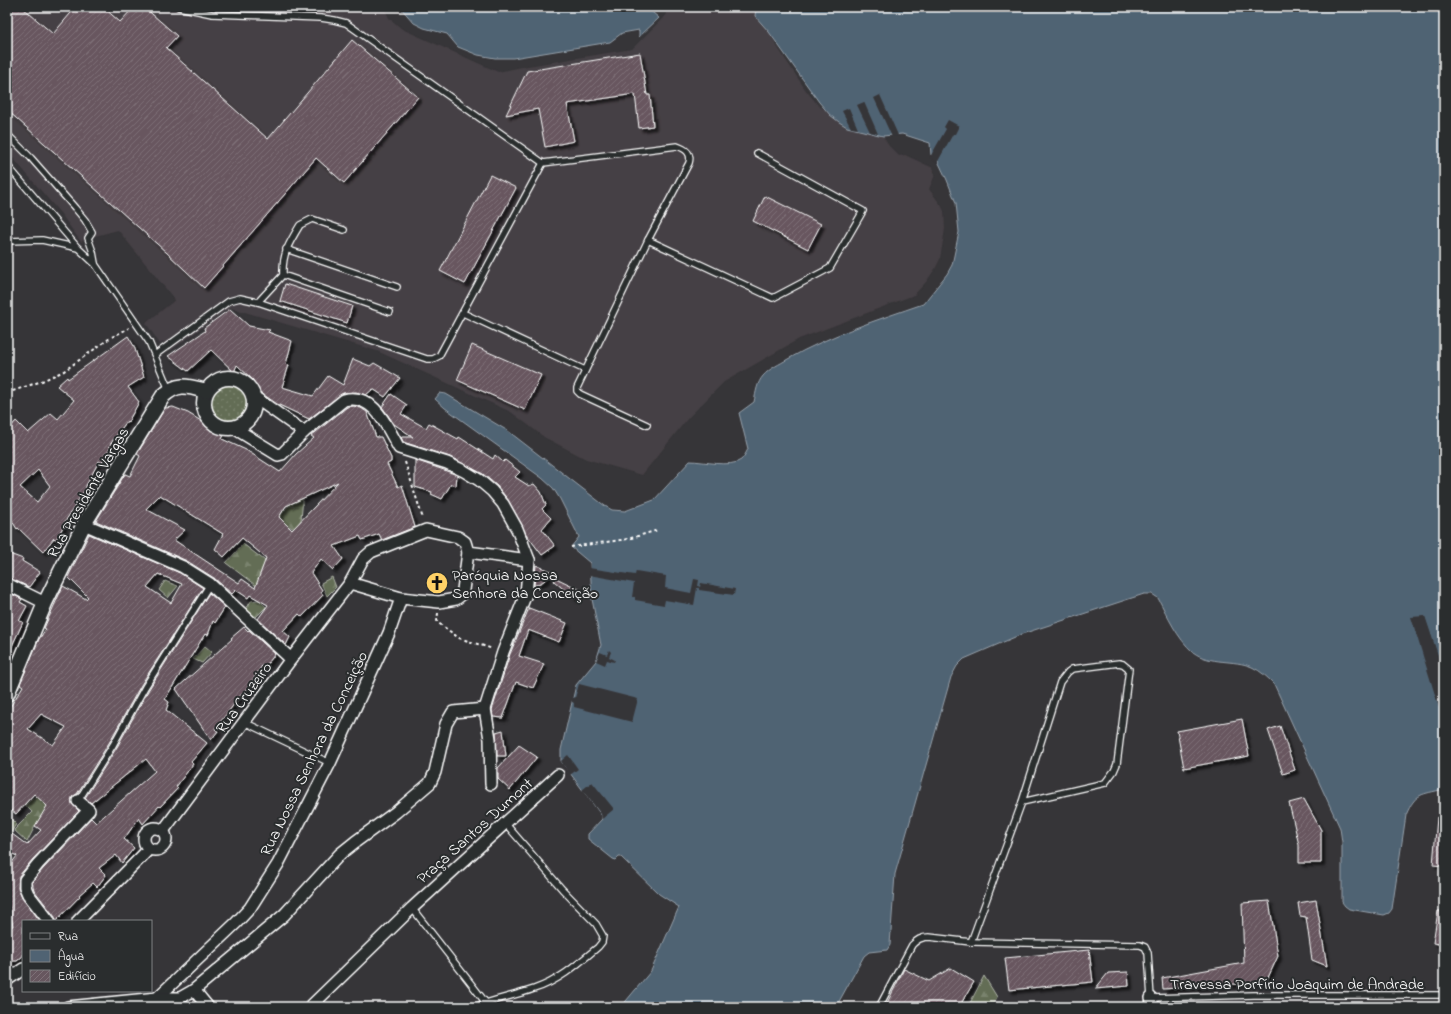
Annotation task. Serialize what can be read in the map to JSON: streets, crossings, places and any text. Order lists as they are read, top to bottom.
{
  "streets": {
    "street": [
      "Rua Presidente Vargas",
      "Rua Cruzeiro",
      "Rua Nossa Senhora da Conceição",
      "Praça Santos Dumont"
    ],
    "lane": ["Travessa Porfírio Joaquim de Andrade"]
  },
  "places": {
    "church": ["Paróquia Nossa Senhora da Conceição"]
  },
  "legend": ["Rua", "Água", "Edifício"]
}
